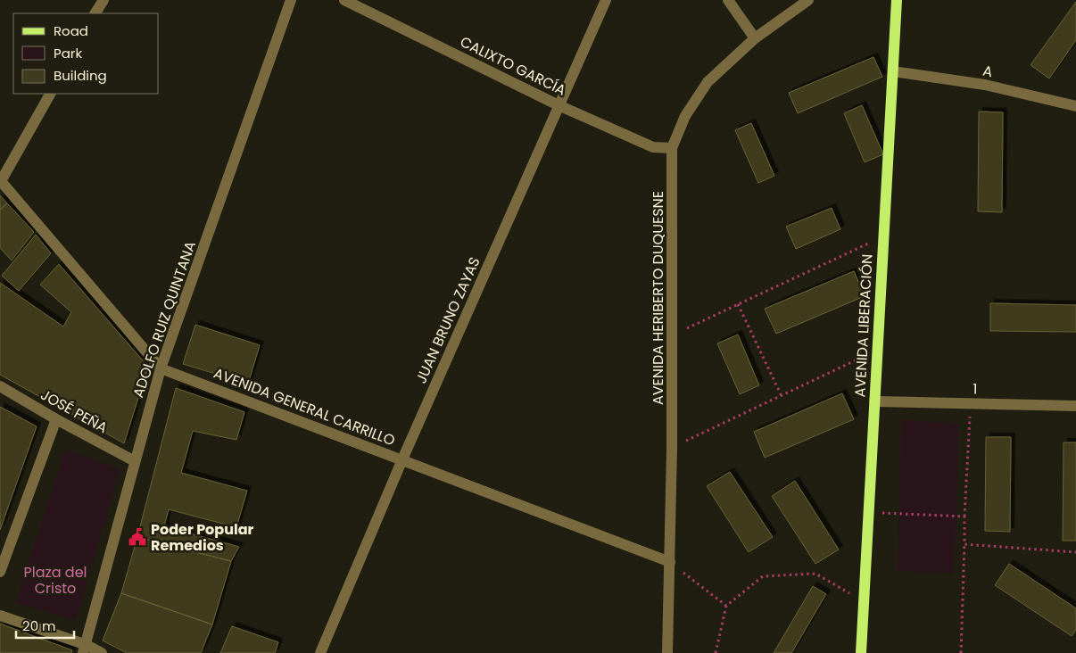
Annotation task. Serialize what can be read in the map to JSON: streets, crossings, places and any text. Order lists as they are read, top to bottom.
{
  "streets": {
    "main road": ["AVENIDA LIBERACIÓN"],
    "street": [
      "CALIXTO GARCÍA",
      "A",
      "AVENIDA HERIBERTO DUQUESNE",
      "ADOLFO RUIZ QUINTANA",
      "JUAN BRUNO ZAYAS",
      "1",
      "AVENIDA GENERAL CARRILLO",
      "JOSÉ PEÑA"
    ]
  },
  "crossings": [
    ["CALIXTO GARCÍA", "AVENIDA HERIBERTO DUQUESNE"],
    ["CALIXTO GARCÍA", "JUAN BRUNO ZAYAS"],
    ["A", "AVENIDA LIBERACIÓN"],
    ["AVENIDA HERIBERTO DUQUESNE", "AVENIDA GENERAL CARRILLO"],
    ["ADOLFO RUIZ QUINTANA", "AVENIDA GENERAL CARRILLO"],
    ["ADOLFO RUIZ QUINTANA", "JOSÉ PEÑA"],
    ["JUAN BRUNO ZAYAS", "AVENIDA GENERAL CARRILLO"],
    ["AVENIDA LIBERACIÓN", "1"]
  ],
  "parks": ["Plaza del Cristo"],
  "places": {
    "public building": ["Poder Popular Remedios"]
  },
  "legend": ["Road", "Park", "Building"],
  "scale_bar": "20 m"
}
